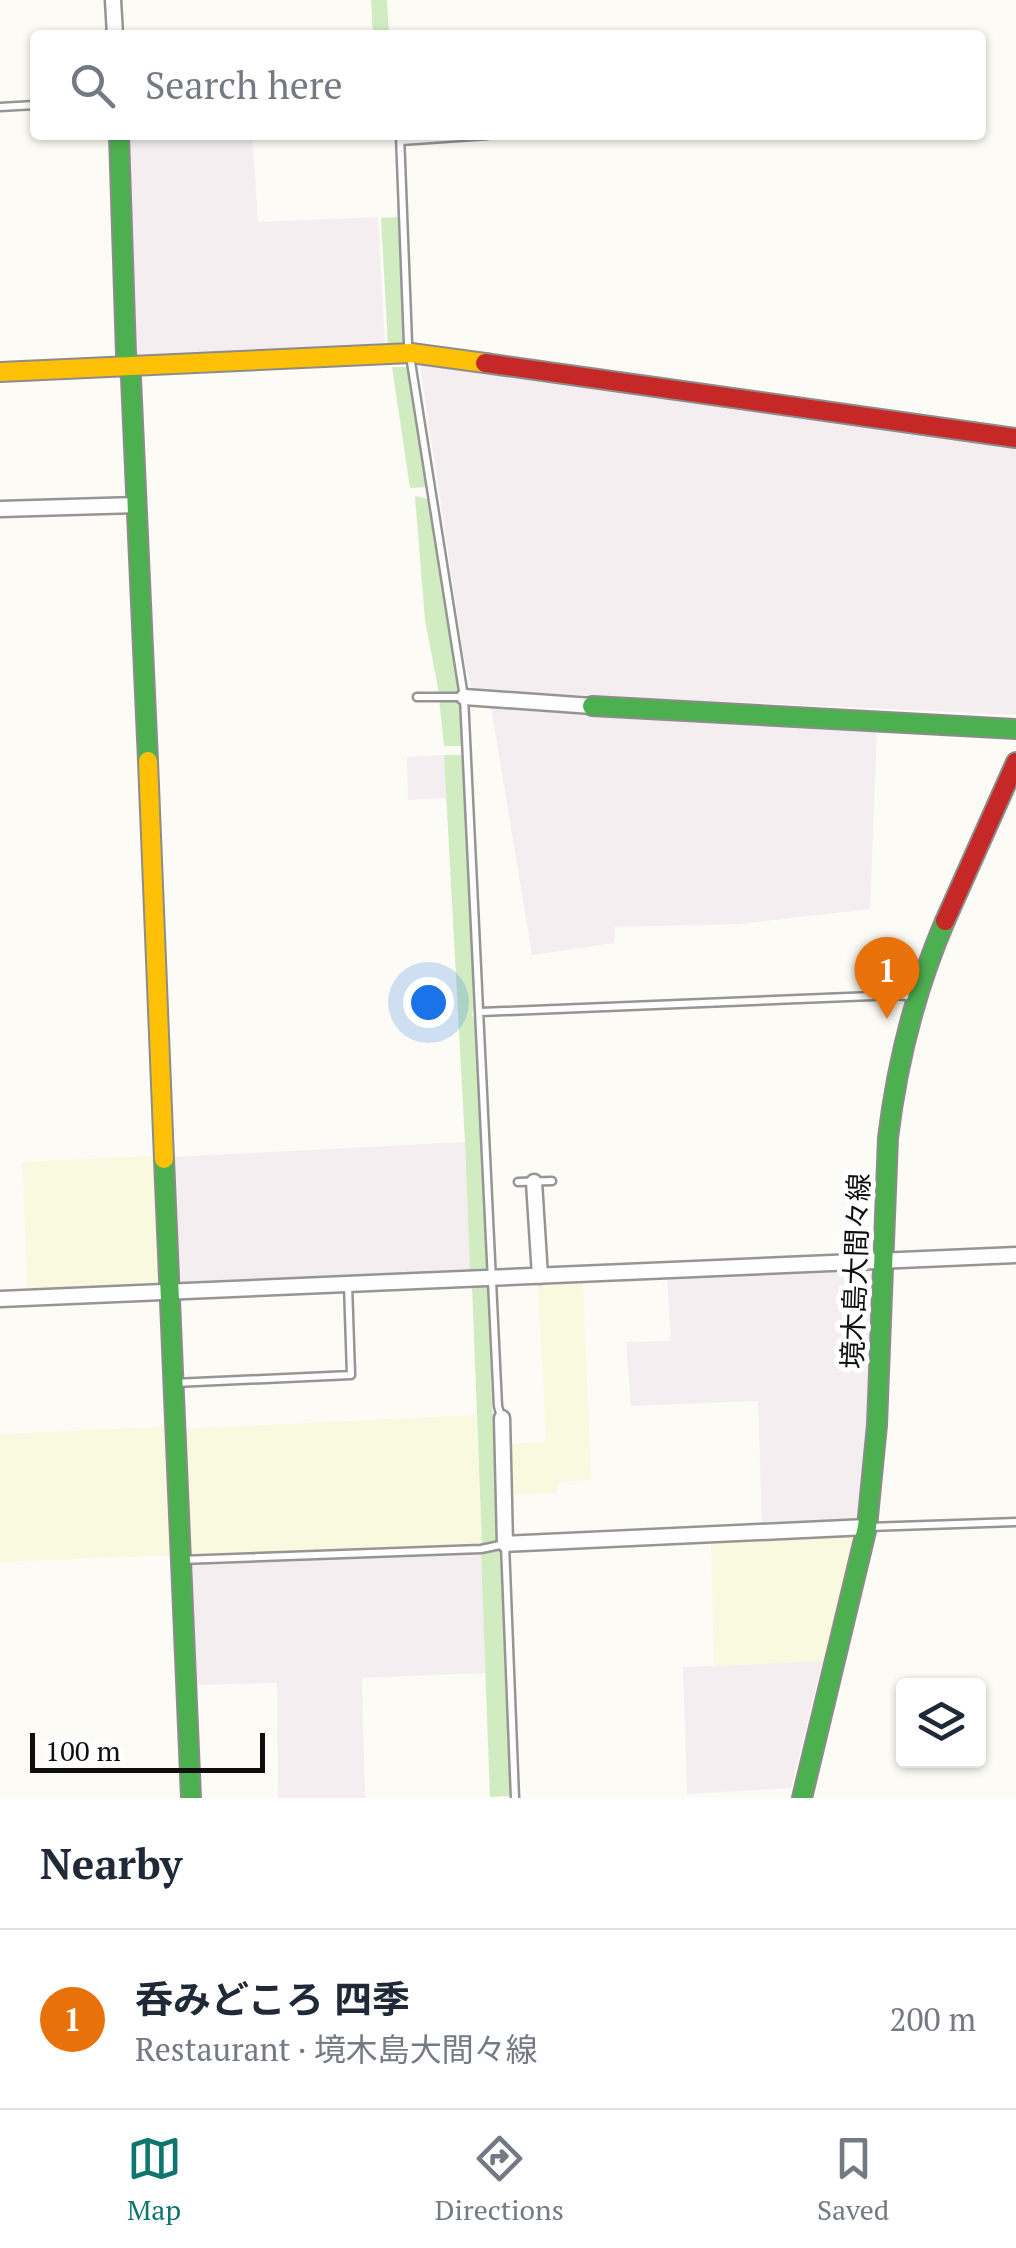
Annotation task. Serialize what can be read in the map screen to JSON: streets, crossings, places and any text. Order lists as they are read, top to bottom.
{
  "streets": {
    "street": ["境木島大間々線"]
  },
  "scale_bar": "100 m",
  "page": {
    "search": "Search here",
    "pins": "1",
    "scale": "100 m",
    "heading": "Nearby",
    "list": [
      {
        "mark": "1",
        "name": "呑みどころ 四季",
        "note": "Restaurant · 境木島大間々線",
        "value": "200 m"
      }
    ],
    "nav": ["Map", "Directions", "Saved"]
  }
}
